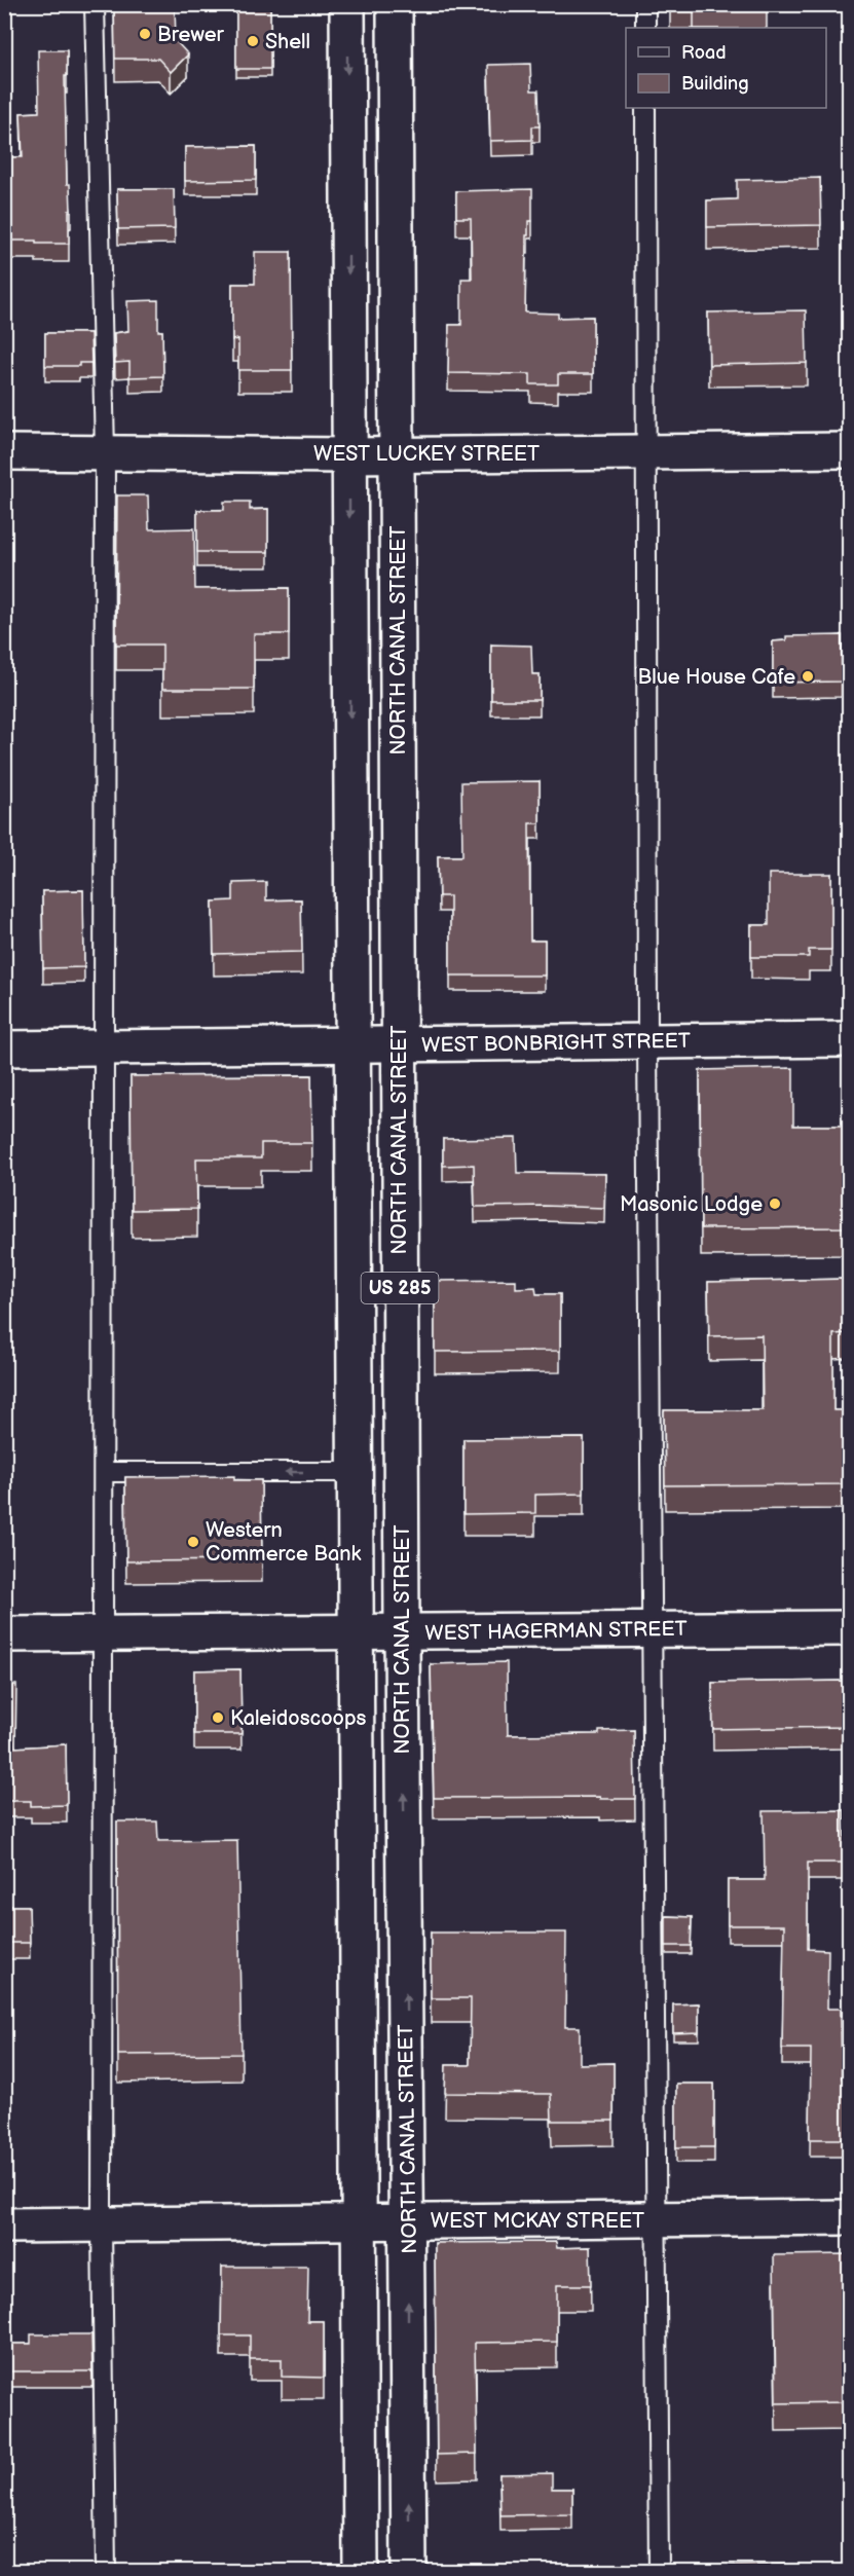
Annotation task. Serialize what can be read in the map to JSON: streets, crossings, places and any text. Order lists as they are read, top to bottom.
{
  "streets": {
    "main road": [
      "WEST LUCKEY STREET",
      "NORTH CANAL STREET",
      "WEST BONBRIGHT STREET",
      "US 285",
      "WEST HAGERMAN STREET",
      "WEST MCKAY STREET"
    ]
  },
  "crossings": [
    ["WEST LUCKEY STREET", "NORTH CANAL STREET"],
    ["WEST LUCKEY STREET", "US 285"],
    ["NORTH CANAL STREET", "WEST BONBRIGHT STREET"],
    ["NORTH CANAL STREET", "WEST HAGERMAN STREET"],
    ["NORTH CANAL STREET", "WEST MCKAY STREET"],
    ["WEST BONBRIGHT STREET", "US 285"],
    ["US 285", "WEST HAGERMAN STREET"],
    ["US 285", "WEST MCKAY STREET"]
  ],
  "places": [
    "Brewer",
    "Shell",
    "Blue House Cafe",
    "Masonic Lodge",
    "Western Commerce Bank",
    "Kaleidoscoops"
  ],
  "legend": ["Road", "Building"]
}
